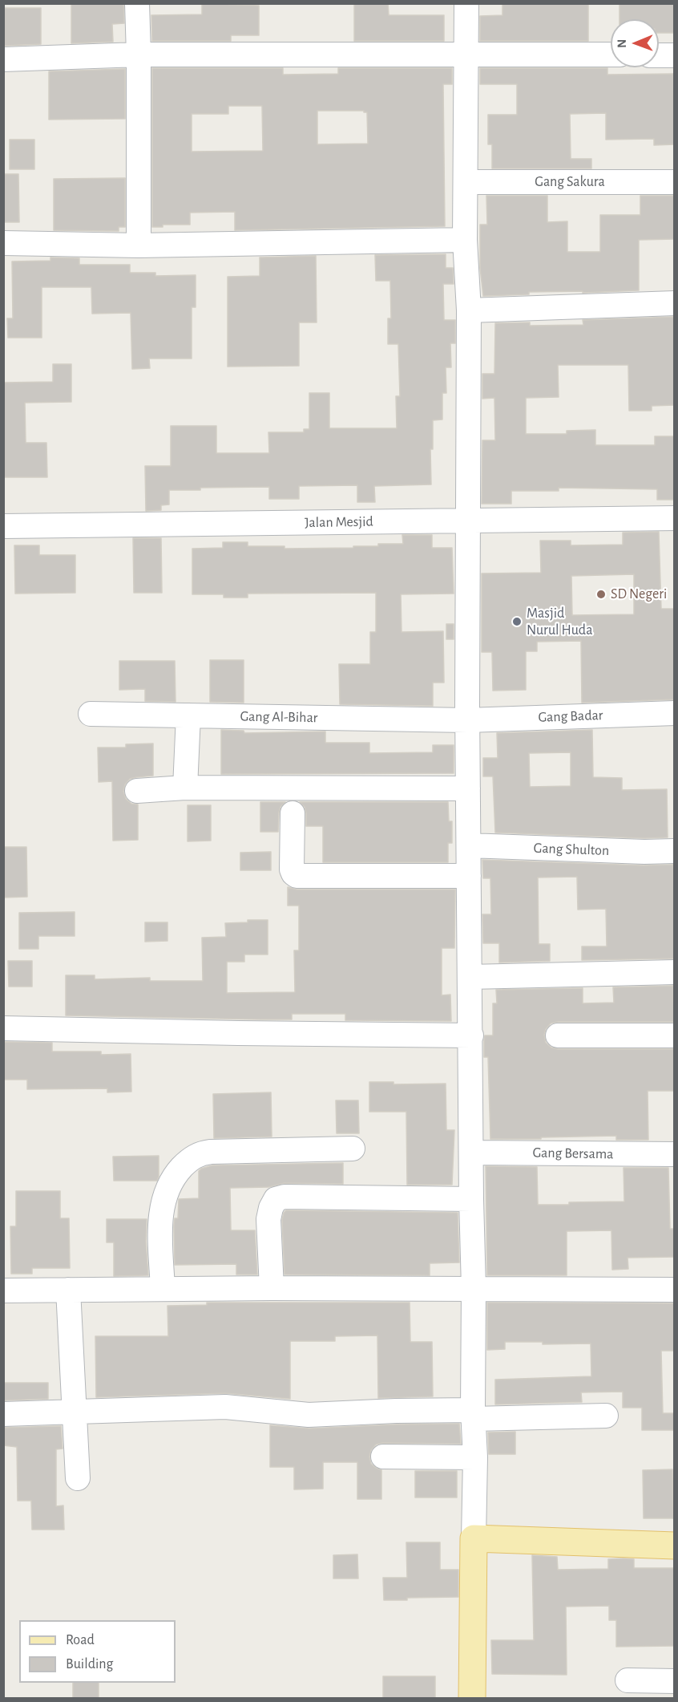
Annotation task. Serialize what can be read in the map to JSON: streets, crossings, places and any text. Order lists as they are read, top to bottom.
{
  "streets": {
    "street": [
      "Gang Sakura",
      "Jalan Mesjid",
      "Gang Badar",
      "Gang Al-Bihar",
      "Gang Shulton",
      "Gang Bersama"
    ]
  },
  "crossings": [
    ["Gang Badar", "Gang Al-Bihar"]
  ],
  "places": ["SD Negeri", "Masjid Nurul Huda"],
  "legend": ["Road", "Building"],
  "north": "left"
}
